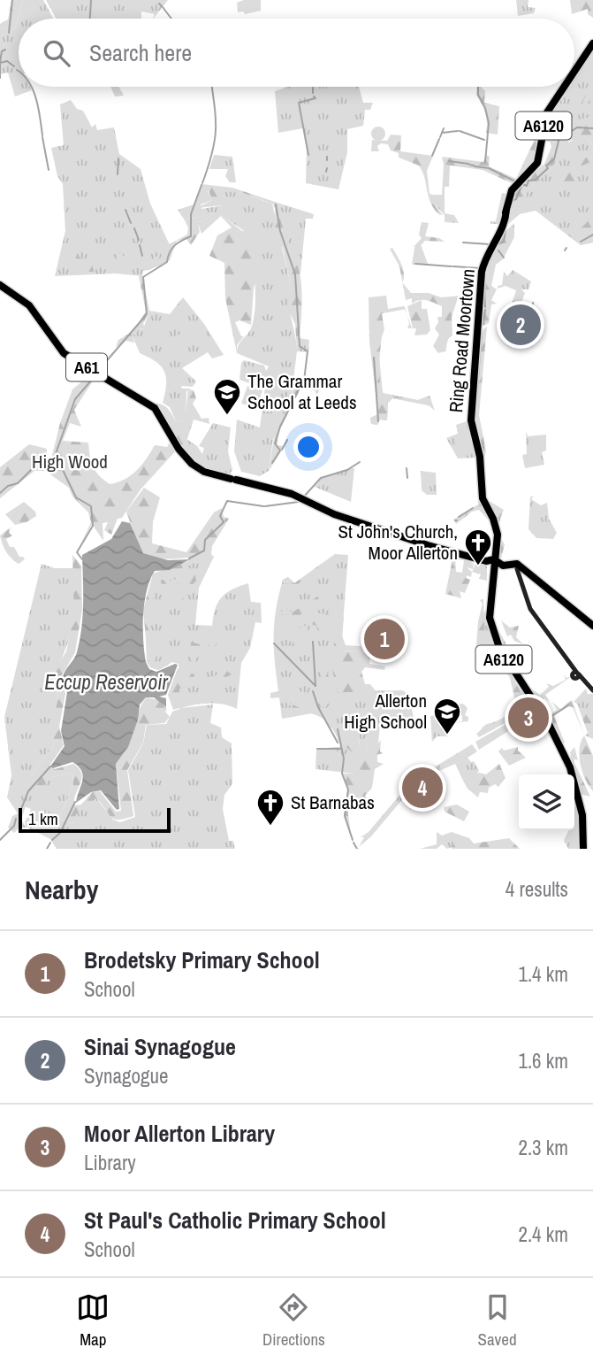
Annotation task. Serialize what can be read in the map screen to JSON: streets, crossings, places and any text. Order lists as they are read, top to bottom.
{
  "streets": {
    "highway": ["A6120", "Ring Road Moortown", "A61"]
  },
  "crossings": [
    ["Ring Road Moortown", "A61"]
  ],
  "water": ["Eccup Reservoir"],
  "parks": ["High Wood"],
  "places": {
    "school or university": ["The Grammar School at Leeds", "Allerton High School"],
    "church": ["St John's Church, Moor Allerton", "St Barnabas"]
  },
  "scale_bar": "1 km",
  "page": {
    "search": "Search here",
    "pins": [
      "2",
      "1",
      "3",
      "4"
    ],
    "scale": "1 km",
    "heading": ["Nearby", "4 results"],
    "list": [
      {
        "mark": "1",
        "name": "Brodetsky Primary School",
        "note": "School",
        "value": "1.4 km"
      },
      {
        "mark": "2",
        "name": "Sinai Synagogue",
        "note": "Synagogue",
        "value": "1.6 km"
      },
      {
        "mark": "3",
        "name": "Moor Allerton Library",
        "note": "Library",
        "value": "2.3 km"
      },
      {
        "mark": "4",
        "name": "St Paul's Catholic Primary School",
        "note": "School",
        "value": "2.4 km"
      }
    ],
    "nav": ["Map", "Directions", "Saved"]
  }
}
